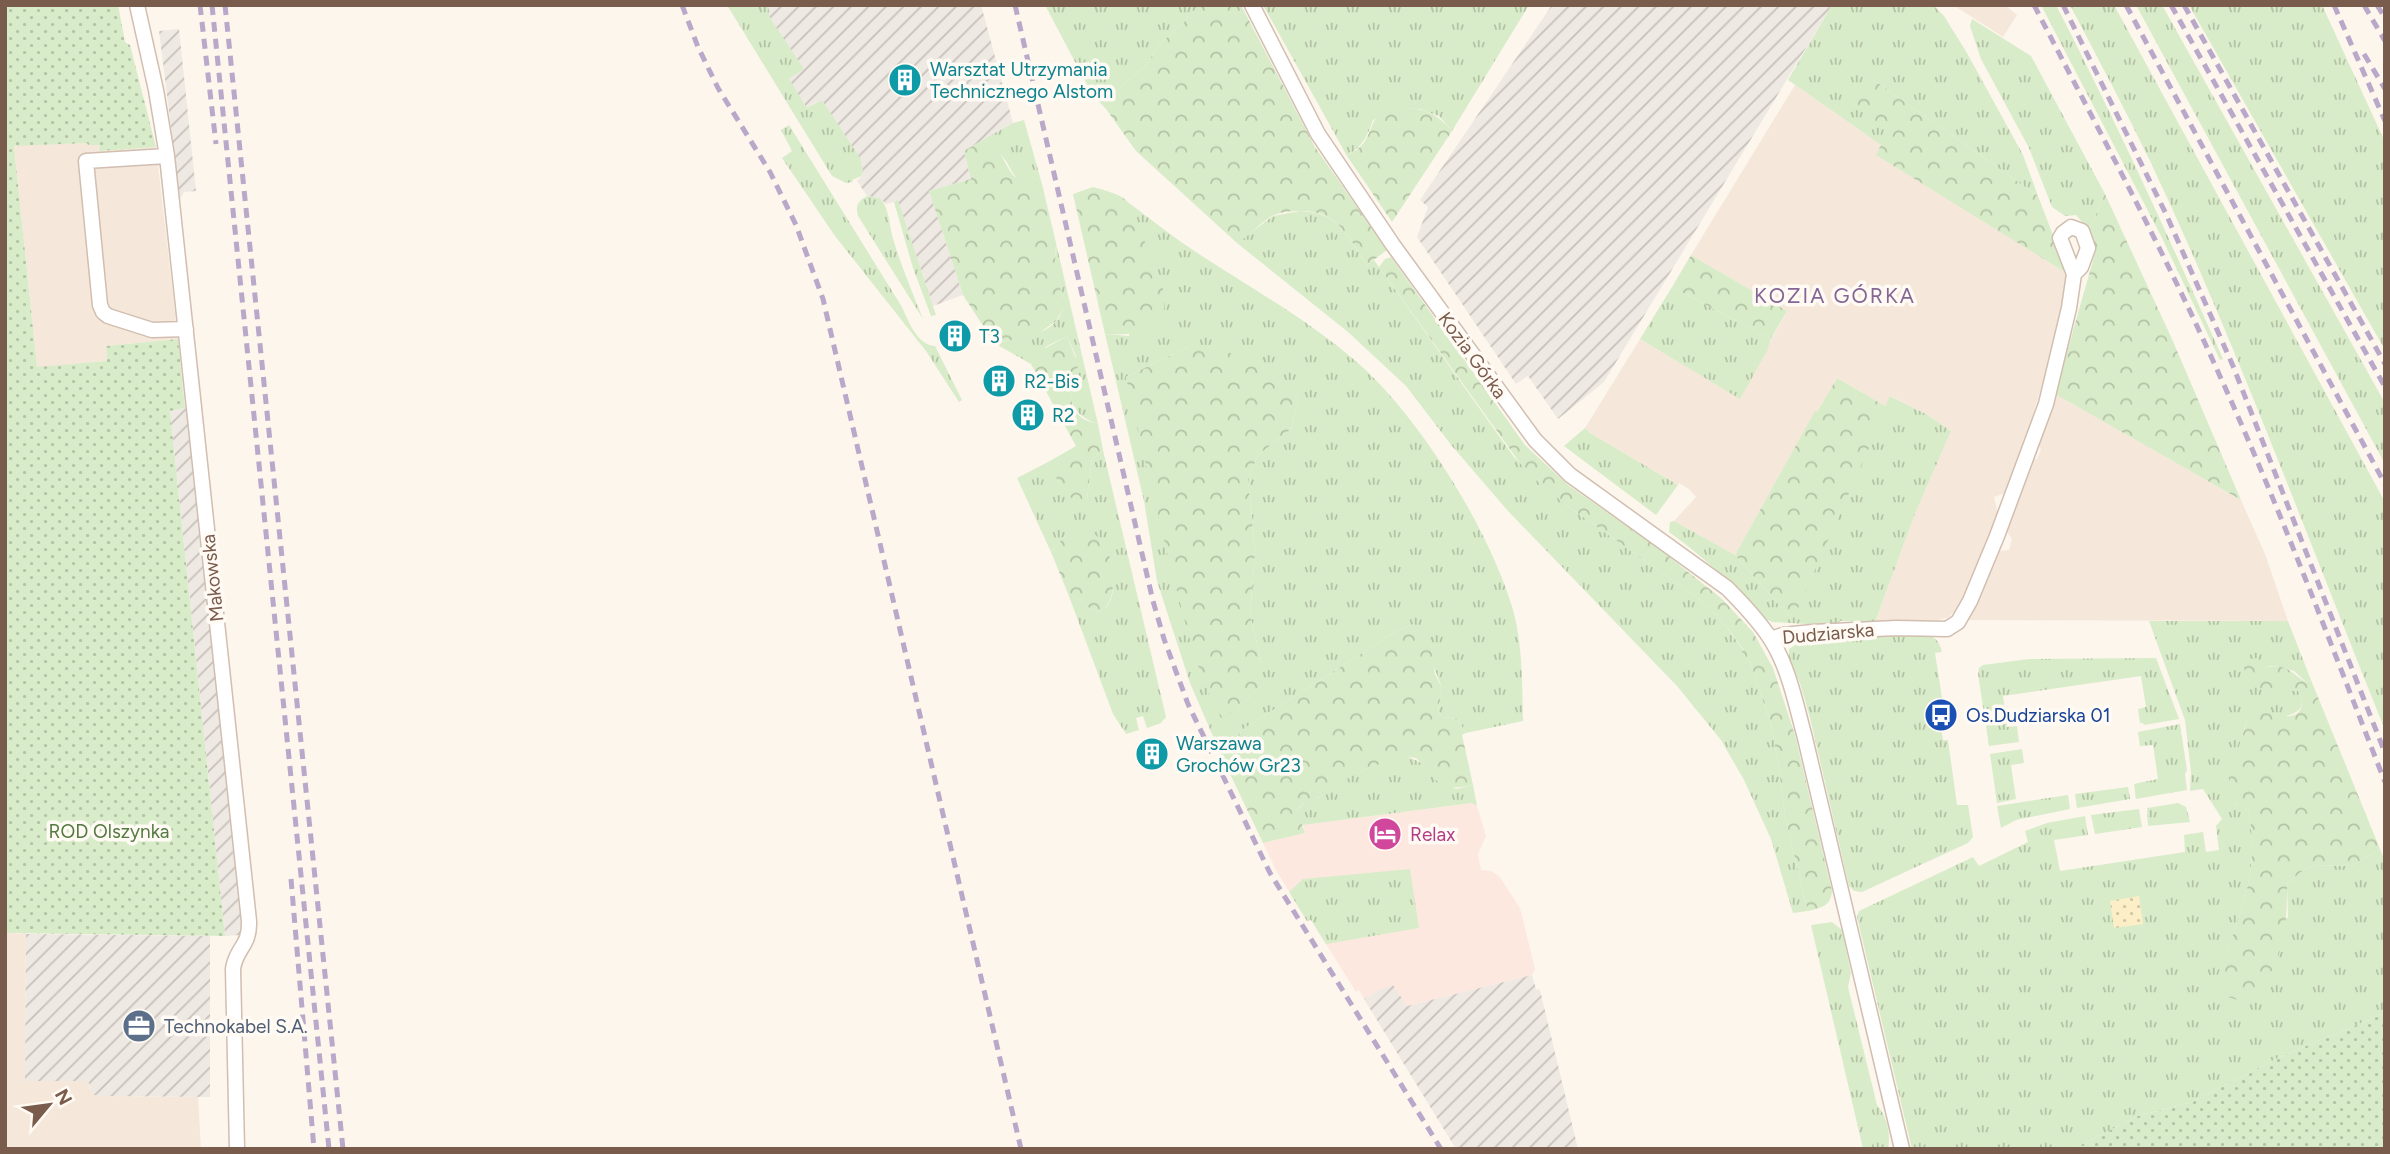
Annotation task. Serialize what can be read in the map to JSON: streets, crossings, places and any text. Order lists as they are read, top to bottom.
{
  "streets": {
    "street": ["Kozia Górka", "Makowska", "Dudziarska"]
  },
  "crossings": [
    ["Kozia Górka", "Dudziarska"]
  ],
  "districts": ["KOZIA GÓRKA"],
  "parks": ["ROD Olszynka"],
  "places": {
    "building": [
      "Warsztat Utrzymania Technicznego Alstom",
      "T3",
      "R2-Bis",
      "R2",
      "Warszawa Grochów Gr23"
    ],
    "bus stop": ["Os.Dudziarska 01"],
    "hotel": ["Relax"],
    "office": ["Technokabel S.A."]
  },
  "north": "top right"
}
